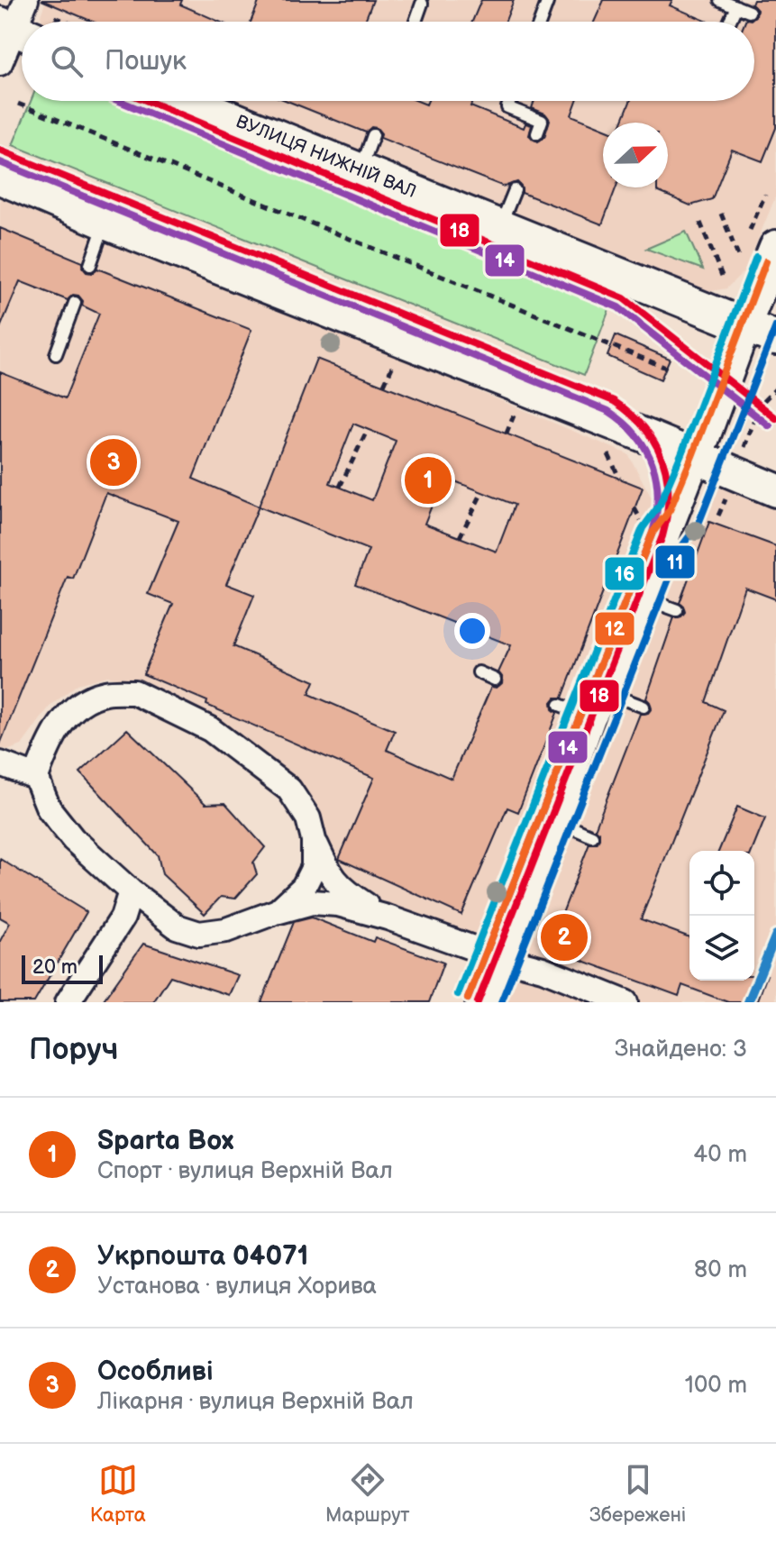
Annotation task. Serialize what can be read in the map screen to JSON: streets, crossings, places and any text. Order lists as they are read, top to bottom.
{
  "streets": {
    "main road": ["ВУЛИЦЯ НИЖНІЙ ВАЛ"]
  },
  "lines": [
    "transit line 18",
    "transit line 14",
    "transit line 16",
    "transit line 12",
    "transit line 11"
  ],
  "scale_bar": "20 m",
  "north": "right",
  "page": {
    "search": "Пошук",
    "pins": ["3", "1", "2"],
    "scale": "20 m",
    "heading": ["Поруч", "Знайдено: 3"],
    "list": [
      {
        "mark": "1",
        "name": "Sparta Box",
        "note": "Спорт · вулиця Верхній Вал",
        "value": "40 m"
      },
      {
        "mark": "2",
        "name": "Укрпошта 04071",
        "note": "Установа · вулиця Хорива",
        "value": "80 m"
      },
      {
        "mark": "3",
        "name": "Особливі",
        "note": "Лікарня · вулиця Верхній Вал",
        "value": "100 m"
      }
    ],
    "nav": ["Карта", "Маршрут", "Збережені"]
  }
}
